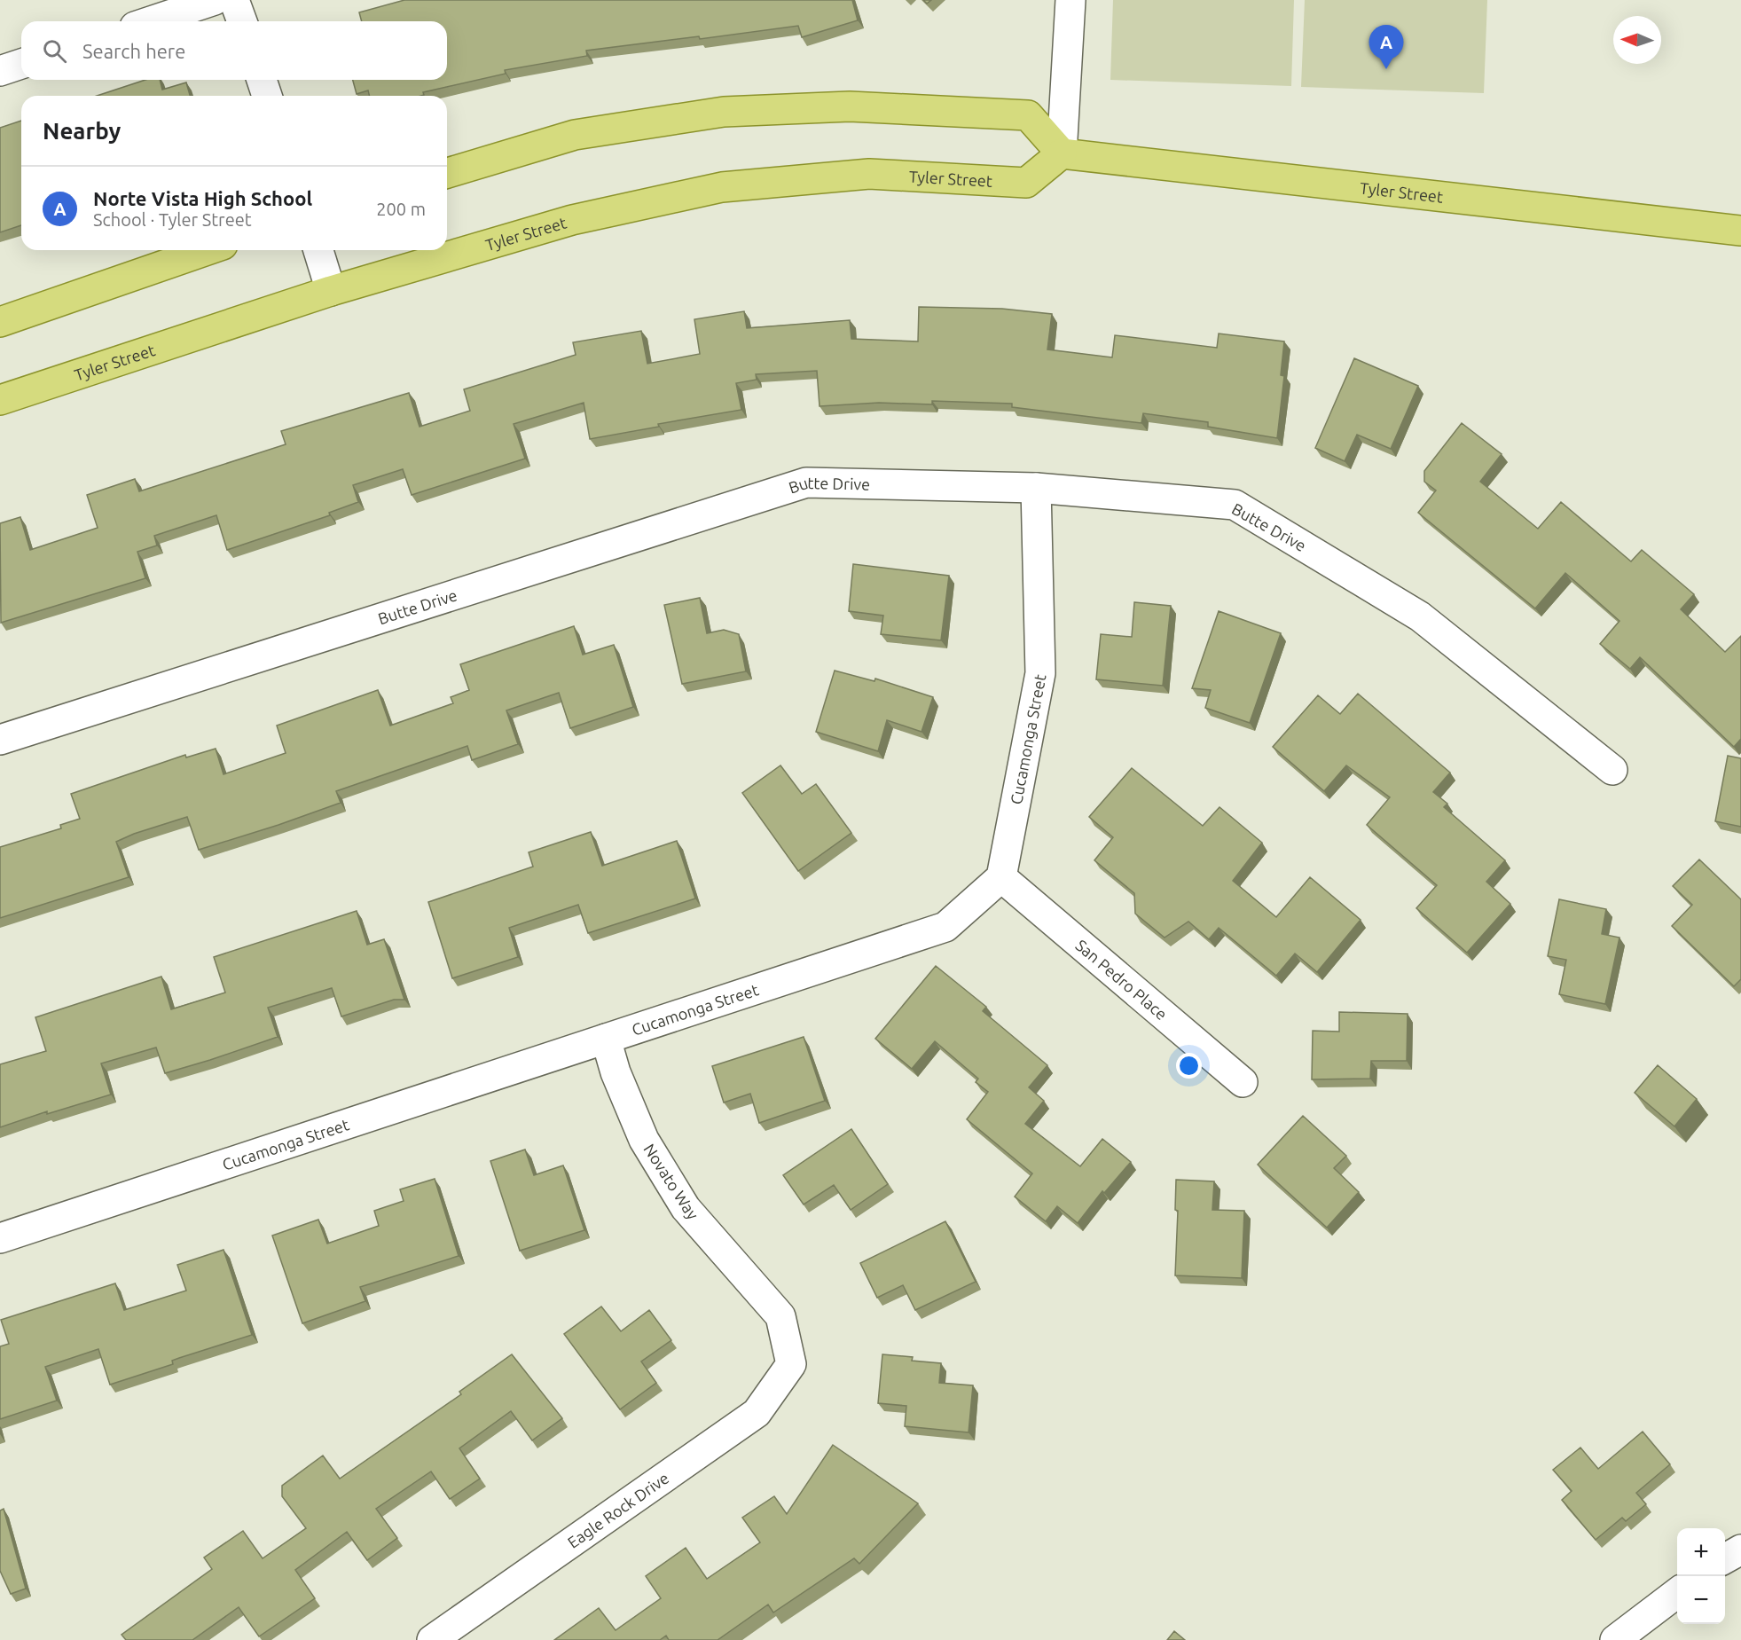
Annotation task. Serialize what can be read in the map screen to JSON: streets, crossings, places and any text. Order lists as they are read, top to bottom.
{
  "streets": {
    "main road": ["Tyler Street"],
    "street": [
      "Butte Drive",
      "Cucamonga Street",
      "San Pedro Place",
      "Novato Way",
      "Eagle Rock Drive"
    ]
  },
  "crossings": [
    ["Butte Drive", "Cucamonga Street"],
    ["Cucamonga Street", "San Pedro Place"],
    ["Cucamonga Street", "Novato Way"],
    ["Novato Way", "Eagle Rock Drive"]
  ],
  "north": "left",
  "page": {
    "search": "Search here",
    "pins": "A",
    "heading": "Nearby",
    "list": [
      {
        "mark": "A",
        "name": "Norte Vista High School",
        "note": "School · Tyler Street",
        "value": "200 m"
      }
    ],
    "map_buttons": ["+", "−"]
  }
}
